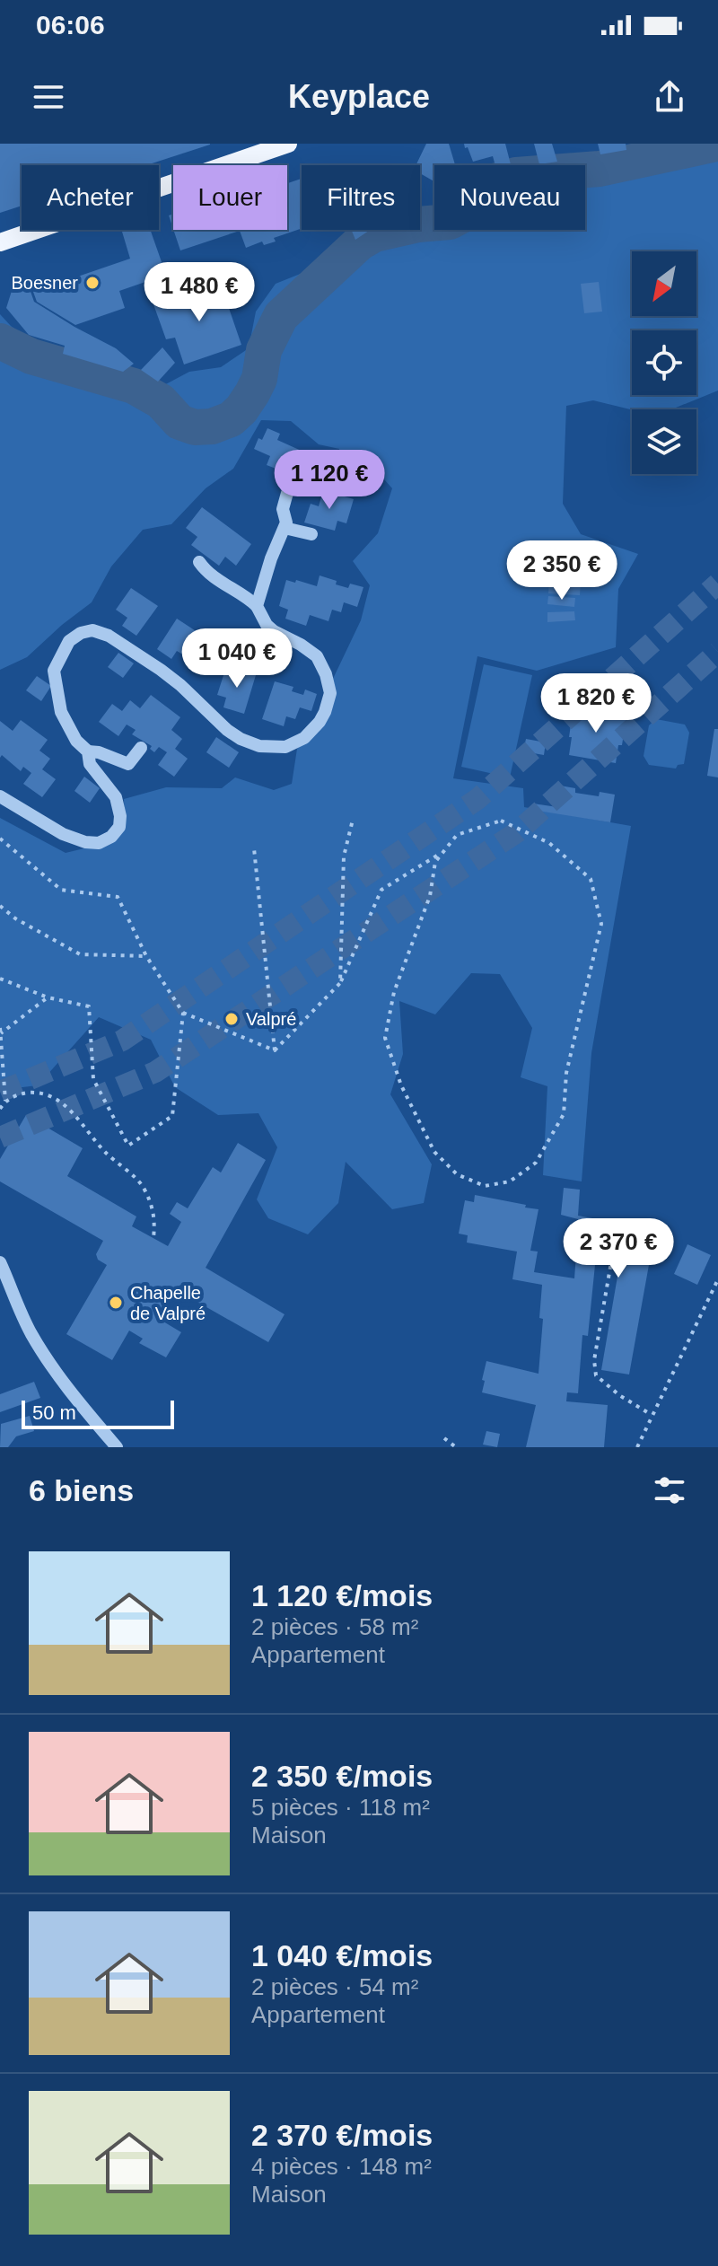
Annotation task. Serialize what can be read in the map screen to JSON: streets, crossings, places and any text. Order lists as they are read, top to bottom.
{
  "places": ["Boesner", "Valpré", "Chapelle de Valpré"],
  "scale_bar": "50 m",
  "north": "bottom left",
  "page": {
    "status": "06:06",
    "header": "Keyplace",
    "chip": [
      "Acheter",
      "Louer",
      "Filtres",
      "Nouveau"
    ],
    "price": [
      "1 480 €",
      "1 120 €",
      "2 350 €",
      "1 040 €",
      "1 820 €",
      "2 370 €"
    ],
    "scale": "50 m",
    "heading": "6 biens",
    "list": [
      {
        "name": "1 120 €/mois",
        "note": "2 pièces · 58 m² · Appartement"
      },
      {
        "name": "2 350 €/mois",
        "note": "5 pièces · 118 m² · Maison"
      },
      {
        "name": "1 040 €/mois",
        "note": "2 pièces · 54 m² · Appartement"
      },
      {
        "name": "2 370 €/mois",
        "note": "4 pièces · 148 m² · Maison"
      }
    ]
  }
}
